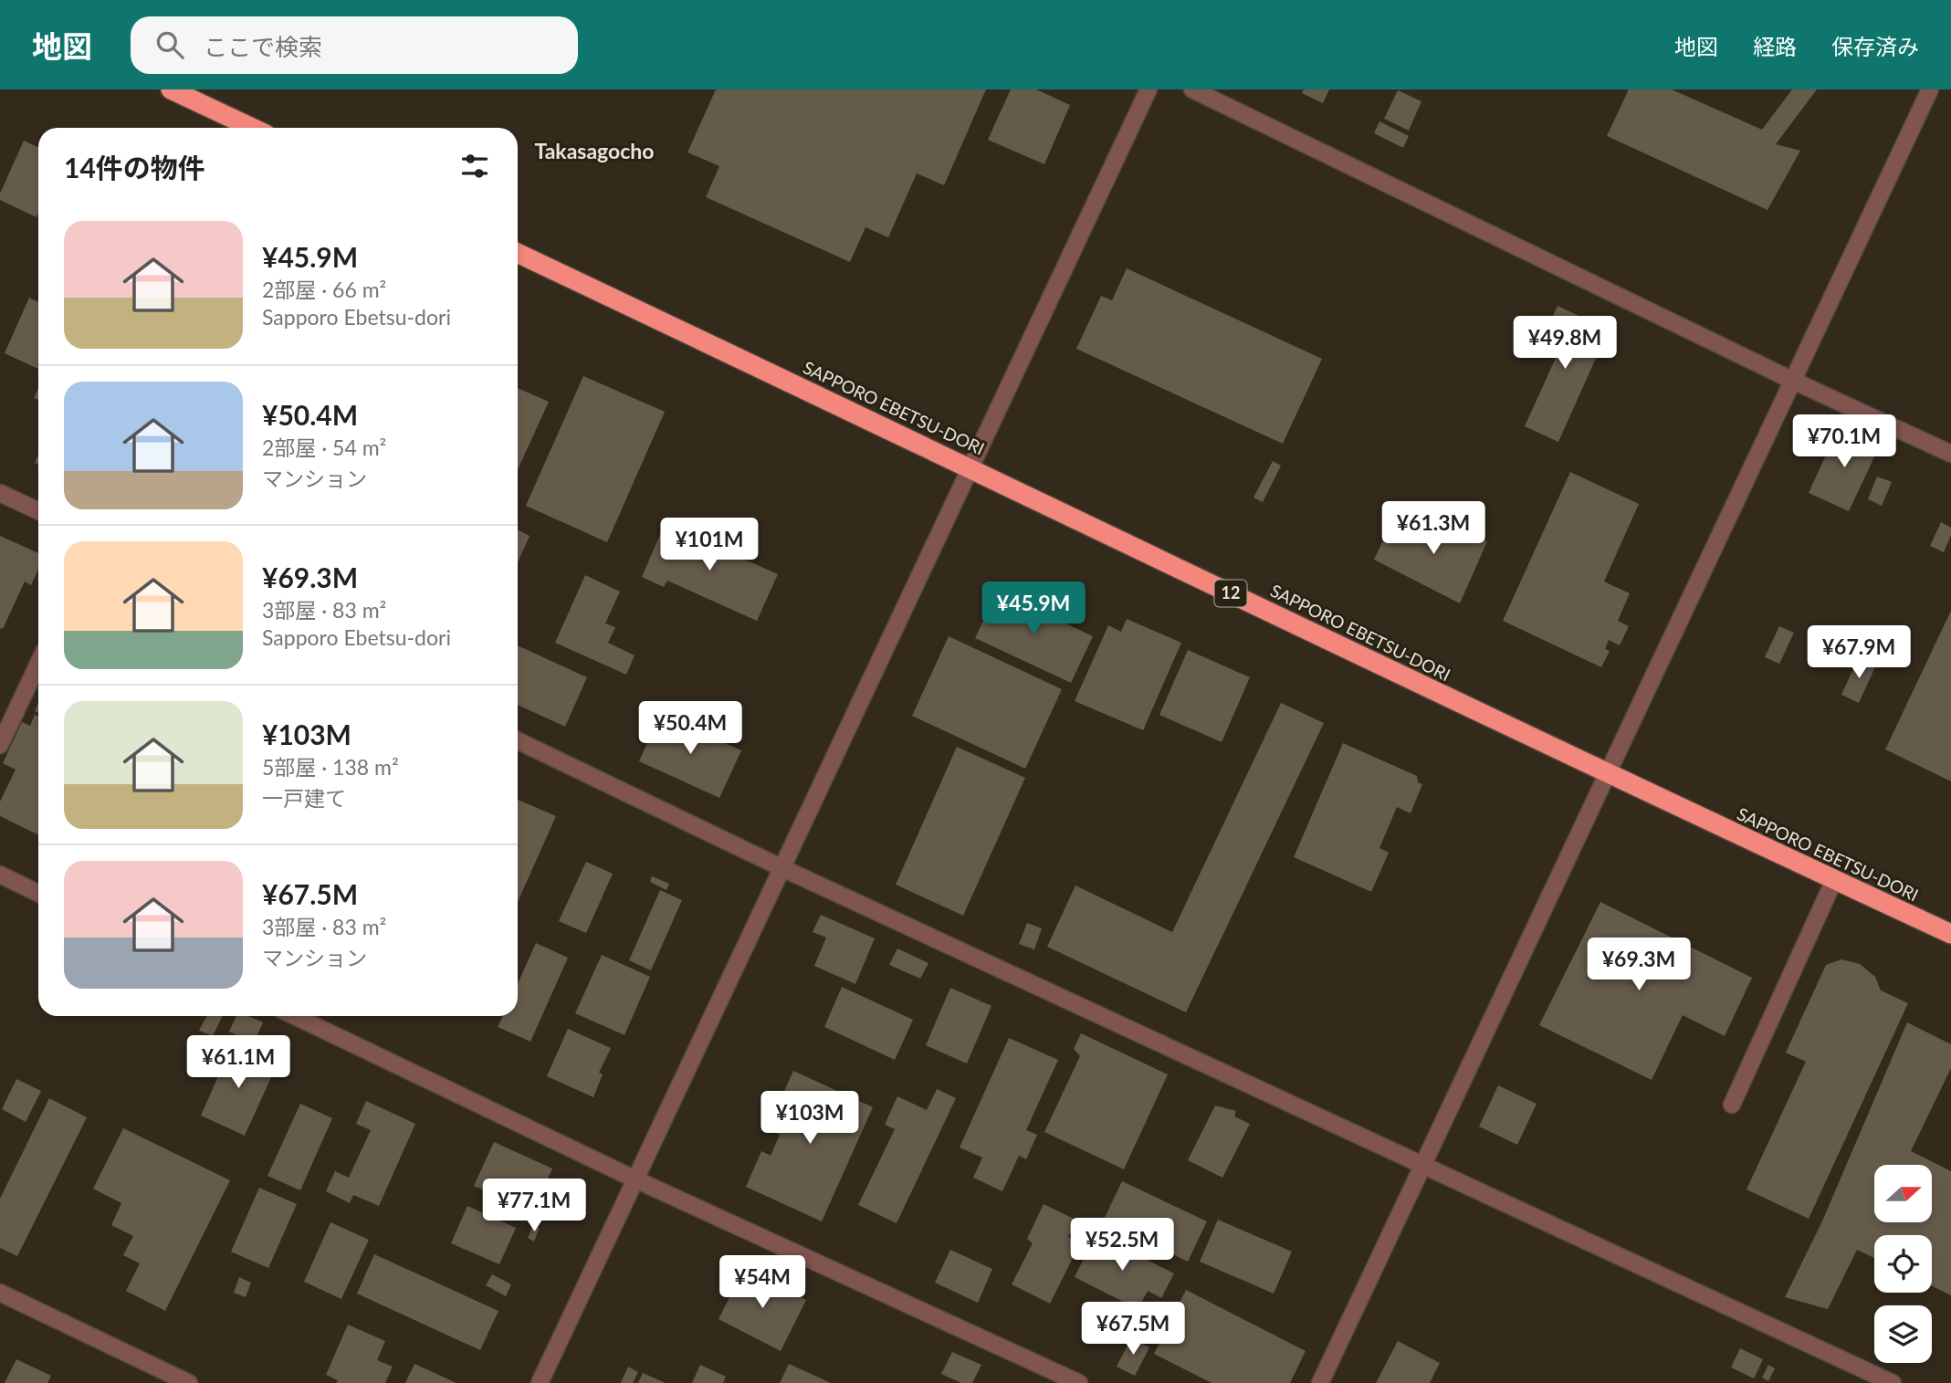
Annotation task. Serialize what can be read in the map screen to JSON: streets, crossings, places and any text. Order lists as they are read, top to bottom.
{
  "streets": {
    "highway": ["SAPPORO EBETSU-DORI", "12"]
  },
  "districts": ["Takasagocho"],
  "north": "right",
  "page": {
    "header": "地図",
    "search": "ここで検索",
    "nav": ["地図", "経路", "保存済み"],
    "heading": "14件の物件",
    "list": [
      {
        "name": "¥45.9M",
        "note": "2部屋 · 66 m² · Sapporo Ebetsu-dori"
      },
      {
        "name": "¥50.4M",
        "note": "2部屋 · 54 m² · マンション"
      },
      {
        "name": "¥69.3M",
        "note": "3部屋 · 83 m² · Sapporo Ebetsu-dori"
      },
      {
        "name": "¥103M",
        "note": "5部屋 · 138 m² · 一戸建て"
      },
      {
        "name": "¥67.5M",
        "note": "3部屋 · 83 m² · マンション"
      }
    ],
    "price": [
      "¥49.8M",
      "¥70.1M",
      "¥61.3M",
      "¥101M",
      "¥45.9M",
      "¥67.9M",
      "¥50.4M",
      "¥69.3M",
      "¥61.1M",
      "¥103M",
      "¥77.1M",
      "¥52.5M",
      "¥54M",
      "¥67.5M"
    ]
  }
}
